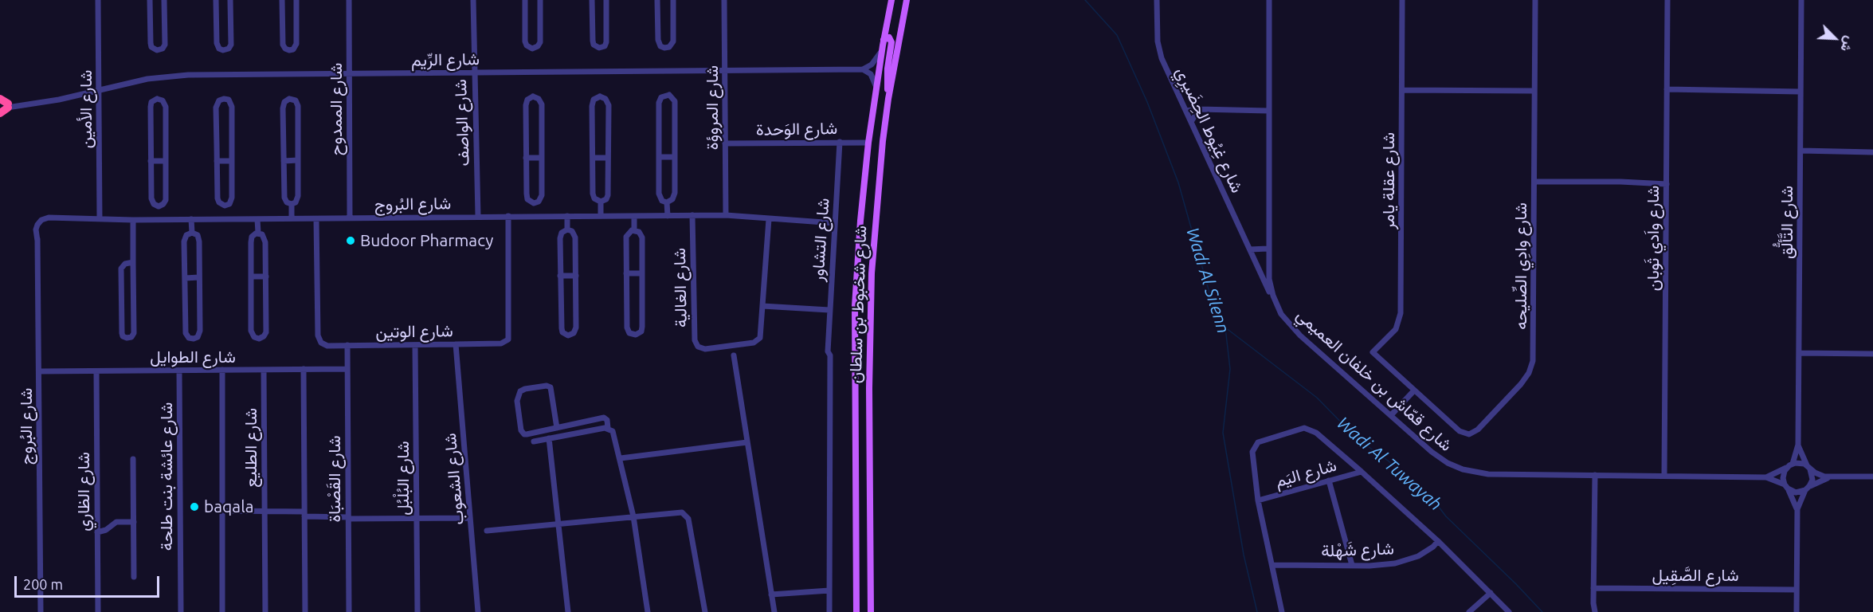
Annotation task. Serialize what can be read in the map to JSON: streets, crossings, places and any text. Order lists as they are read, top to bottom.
{
  "streets": {
    "main road": ["شارع شخبوط بن سلطان"],
    "street": [
      "شارع الرِّيم",
      "شارع المروؤة",
      "شارع الأمين",
      "شارع الممدوح",
      "شارع الواصف",
      "شارع الوَحدة",
      "شارع غِيُوط الحِضَيرِي",
      "شارع عقلة يامر",
      "شارع البُروج",
      "شارع التَّألُّق",
      "شارع واَدي ثَوبان",
      "شارع التشاور",
      "شارع وادِي الصِّليحه",
      "شارع الغالية",
      "شارع الوتين",
      "شارع الطوايل",
      "شارع قمّاش بن خلفان العميمي",
      "شارع الطليع",
      "شارع اليَم",
      "شارع عائشة بنت طلحة",
      "شارع البُلْبُل",
      "شارع القَصْبَاة",
      "شارع الشعوب",
      "شارع الظاري",
      "شارع شَهْلة",
      "شارع الصَّقِيل"
    ]
  },
  "crossings": [
    ["شارع الرِّيم", "شارع المروؤة"],
    ["شارع الرِّيم", "شارع الأمين"],
    ["شارع الرِّيم", "شارع الممدوح"],
    ["شارع الرِّيم", "شارع الواصف"],
    ["شارع المروؤة", "شارع الوَحدة"],
    ["شارع المروؤة", "شارع البُروج"],
    ["شارع الأمين", "شارع البُروج"],
    ["شارع الممدوح", "شارع البُروج"],
    ["شارع الواصف", "شارع البُروج"],
    ["شارع الوَحدة", "شارع التشاور"],
    ["شارع الوَحدة", "شارع شخبوط بن سلطان"],
    ["شارع غِيُوط الحِضَيرِي", "شارع قمّاش بن خلفان العميمي"],
    ["شارع عقلة يامر", "شارع وادِي الصِّليحه"],
    ["شارع البُروج", "شارع التشاور"],
    ["شارع البُروج", "شارع الغالية"],
    ["شارع البُروج", "شارع الوتين"],
    ["شارع البُروج", "شارع الطوايل"],
    ["شارع التَّألُّق", "شارع قمّاش بن خلفان العميمي"],
    ["شارع واَدي ثَوبان", "شارع قمّاش بن خلفان العميمي"],
    ["شارع الوتين", "شارع البُلْبُل"],
    ["شارع الوتين", "شارع القَصْبَاة"],
    ["شارع الوتين", "شارع الشعوب"],
    ["شارع الطوايل", "شارع الطليع"],
    ["شارع الطوايل", "شارع عائشة بنت طلحة"],
    ["شارع الطوايل", "شارع القَصْبَاة"],
    ["شارع الطوايل", "شارع الظاري"]
  ],
  "water": ["Wadi Al Silenn", "Wadi Al Tuwayah"],
  "places": ["Budoor Pharmacy", "baqala"],
  "scale_bar": "200 m",
  "north": "bottom right"
}
